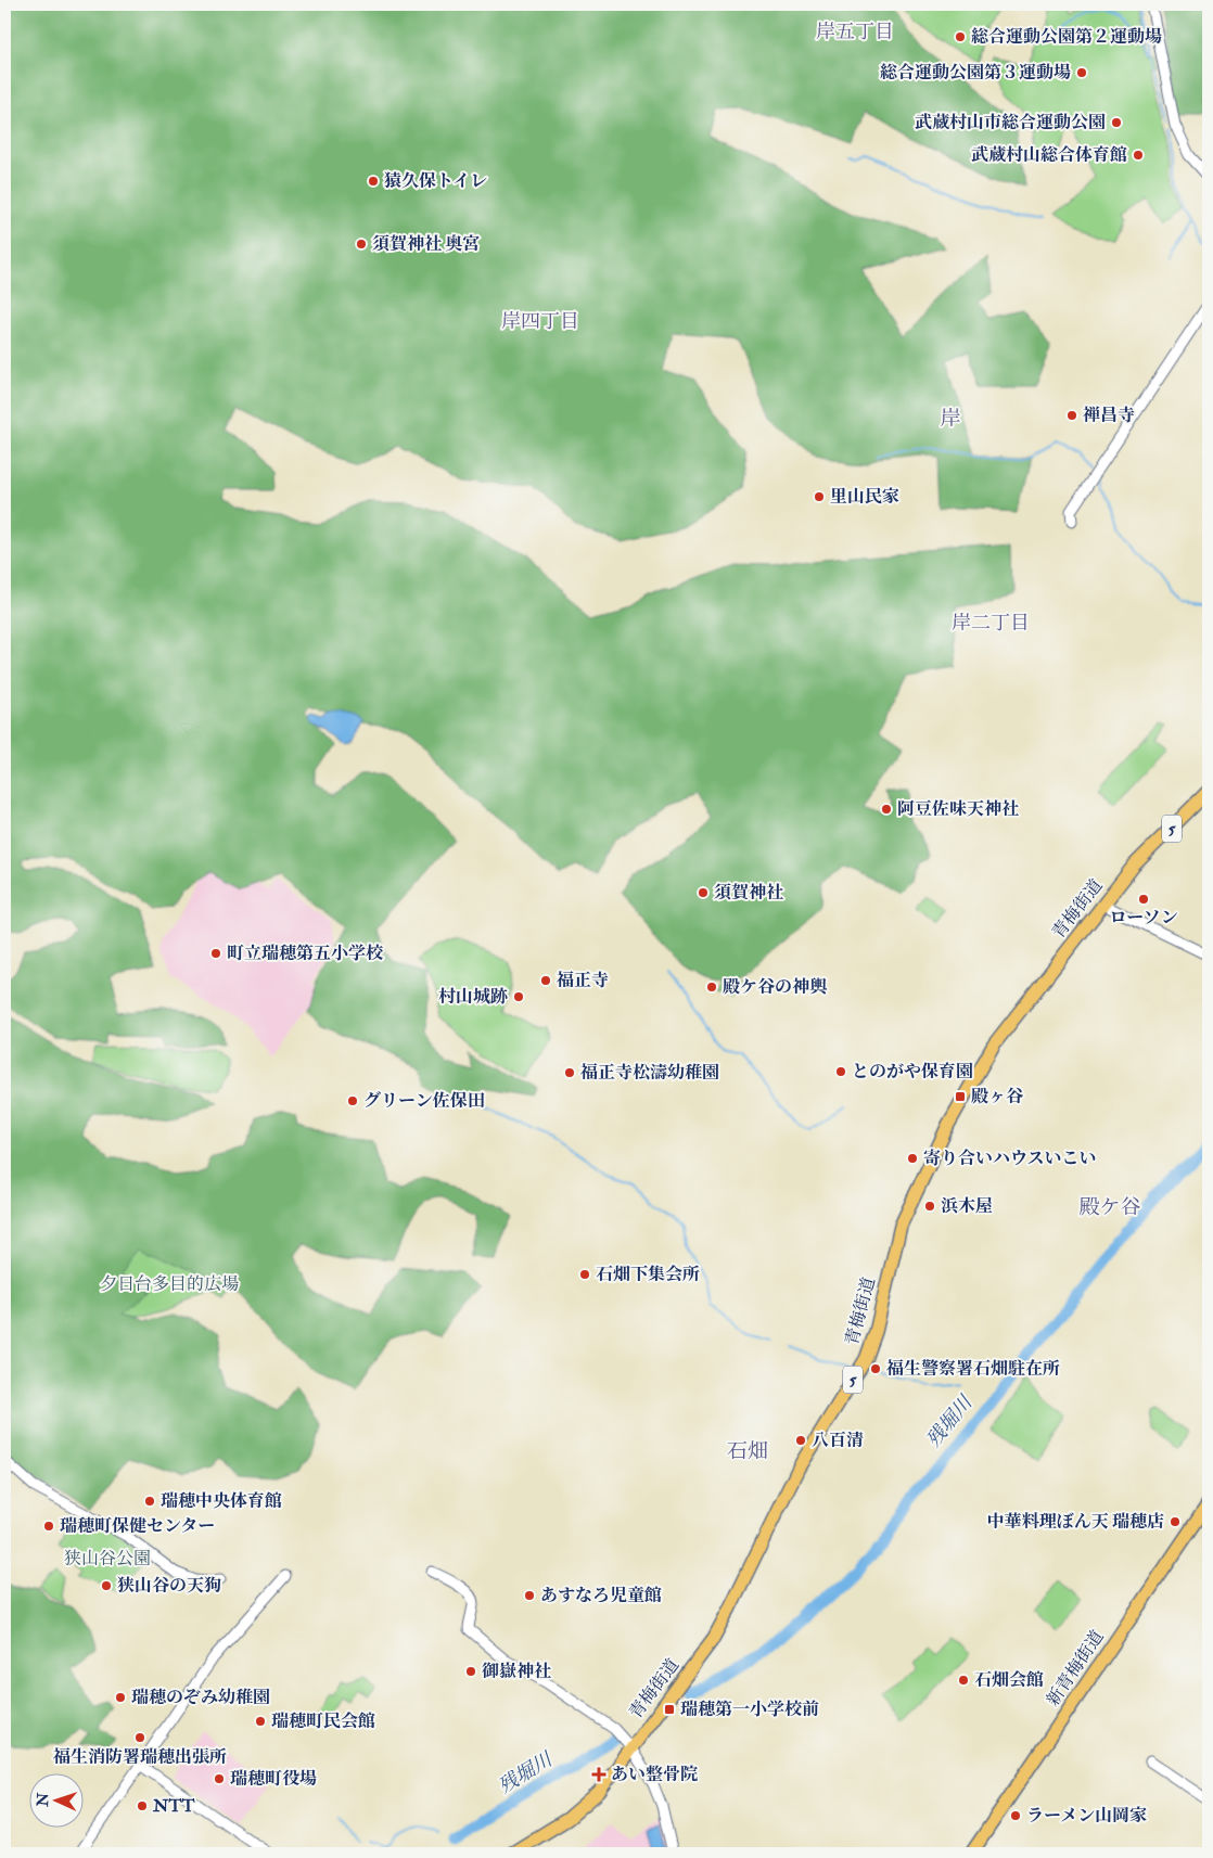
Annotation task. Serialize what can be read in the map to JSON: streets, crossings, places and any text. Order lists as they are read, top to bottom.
{
  "streets": {
    "main road": ["5", "青梅街道", "新青梅街道"]
  },
  "districts": [
    "岸五丁目",
    "岸四丁目",
    "岸",
    "岸二丁目",
    "殿ケ谷",
    "石畑"
  ],
  "water": ["残堀川"],
  "parks": ["夕日台多目的広場", "狭山谷公園"],
  "places": {
    "other": [
      "総合運動公園第２運動場",
      "総合運動公園第３運動場",
      "武蔵村山市総合運動公園",
      "武蔵村山総合体育館",
      "猿久保トイレ",
      "須賀神社 奥宮",
      "禅昌寺",
      "里山民家",
      "阿豆佐味天神社",
      "須賀神社",
      "ローソン",
      "町立瑞穂第五小学校",
      "福正寺",
      "殿ケ谷の神輿",
      "村山城跡",
      "とのがや保育園",
      "福正寺松濤幼稚園",
      "グリーン佐保田",
      "寄り合いハウスいこい",
      "浜木屋",
      "石畑下集会所",
      "福生警察署石畑駐在所",
      "八百清",
      "瑞穂中央体育館",
      "中華料理ぼん天 瑞穂店",
      "瑞穂町保健センター",
      "狭山谷の天狗",
      "あすなろ児童館",
      "御嶽神社",
      "石畑会館",
      "瑞穂のぞみ幼稚園",
      "瑞穂町民会館",
      "福生消防署瑞穂出張所",
      "瑞穂町役場",
      "NTT",
      "ラーメン山岡家"
    ],
    "transit": ["殿ヶ谷", "瑞穂第一小学校前"],
    "health": ["あい整骨院"]
  },
  "north": "left"
}
